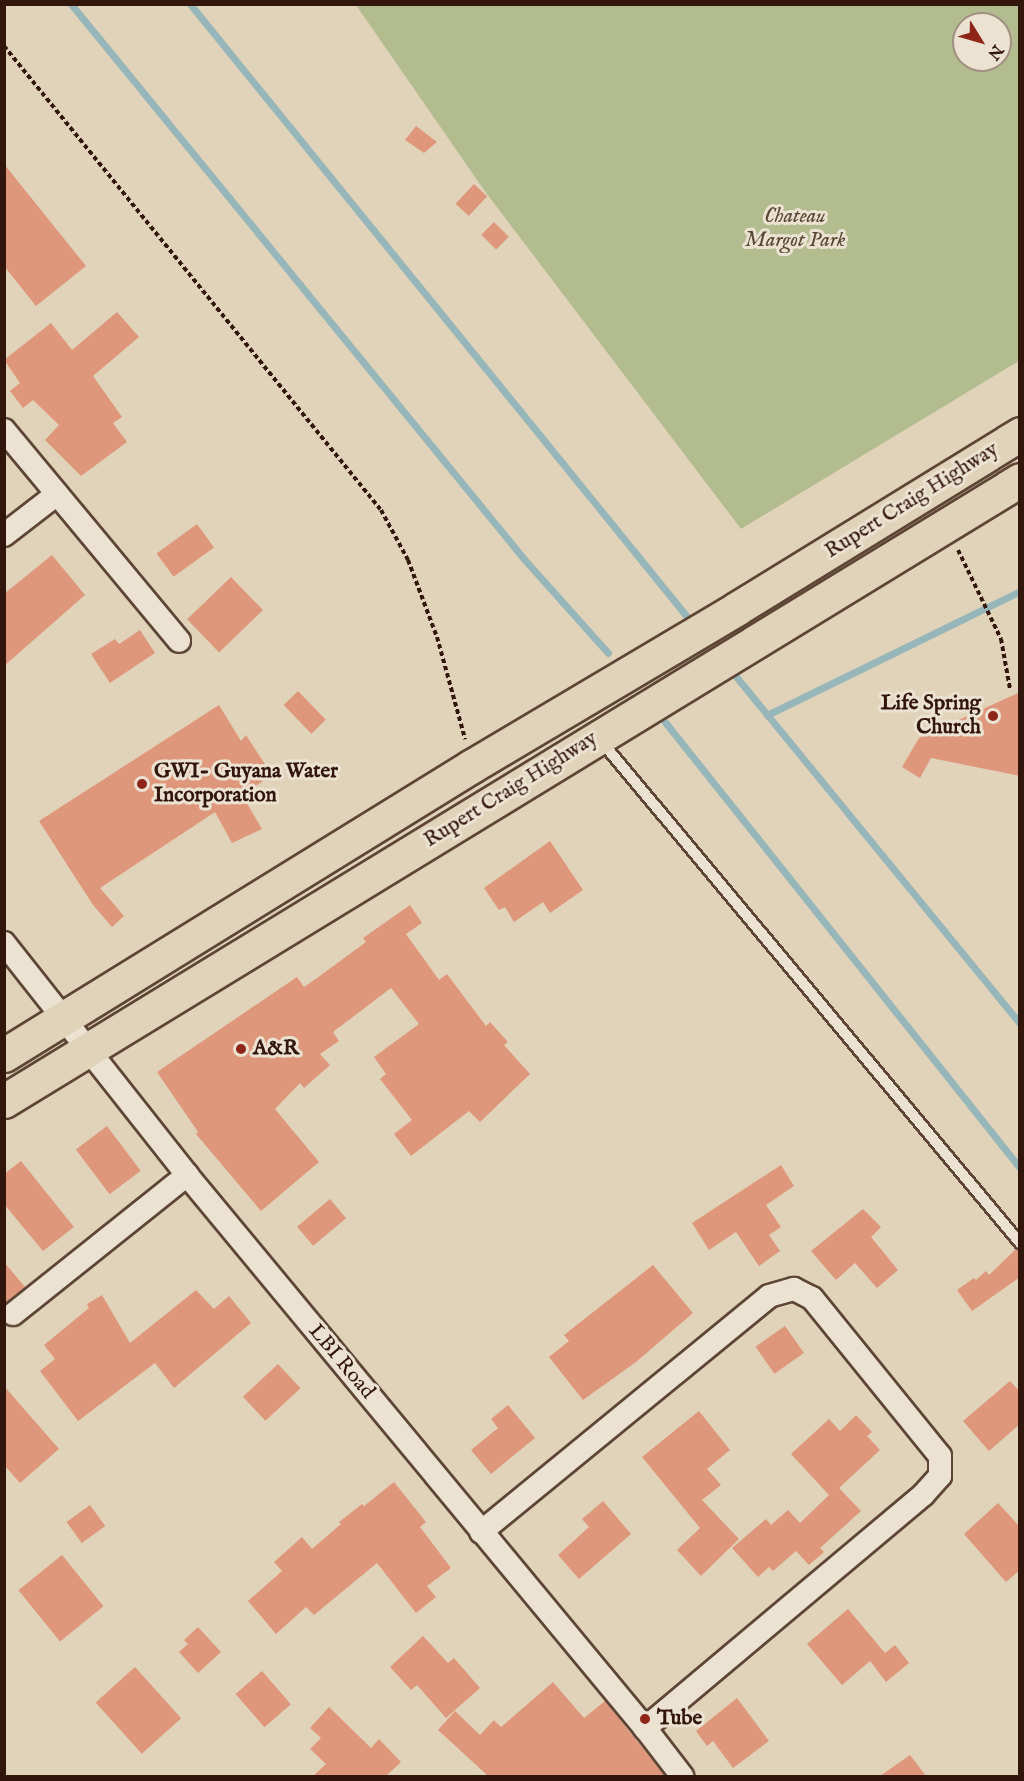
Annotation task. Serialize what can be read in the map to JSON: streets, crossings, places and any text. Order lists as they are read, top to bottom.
{
  "streets": {
    "main road": ["Rupert Craig Highway"],
    "street": ["LBI Road"]
  },
  "crossings": [
    ["Rupert Craig Highway", "LBI Road"]
  ],
  "parks": ["Chateau Margot Park"],
  "places": [
    "Life Spring Church",
    "GWI- Guyana Water Incorporation",
    "A&R",
    "Tube"
  ],
  "north": "bottom right"
}
